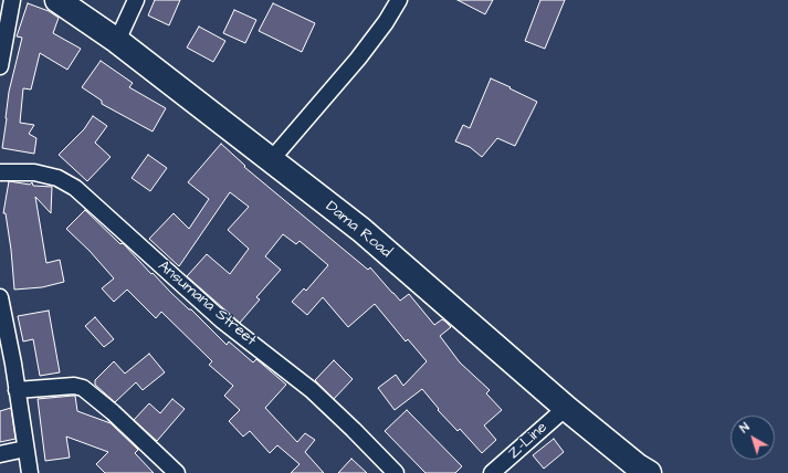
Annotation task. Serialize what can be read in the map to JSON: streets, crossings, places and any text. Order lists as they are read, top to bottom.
{
  "streets": {
    "highway": ["Dama Road"],
    "street": ["Ansumana Street", "Z-Line"]
  },
  "crossings": [
    ["Dama Road", "Z-Line"]
  ],
  "north": "top left"
}
